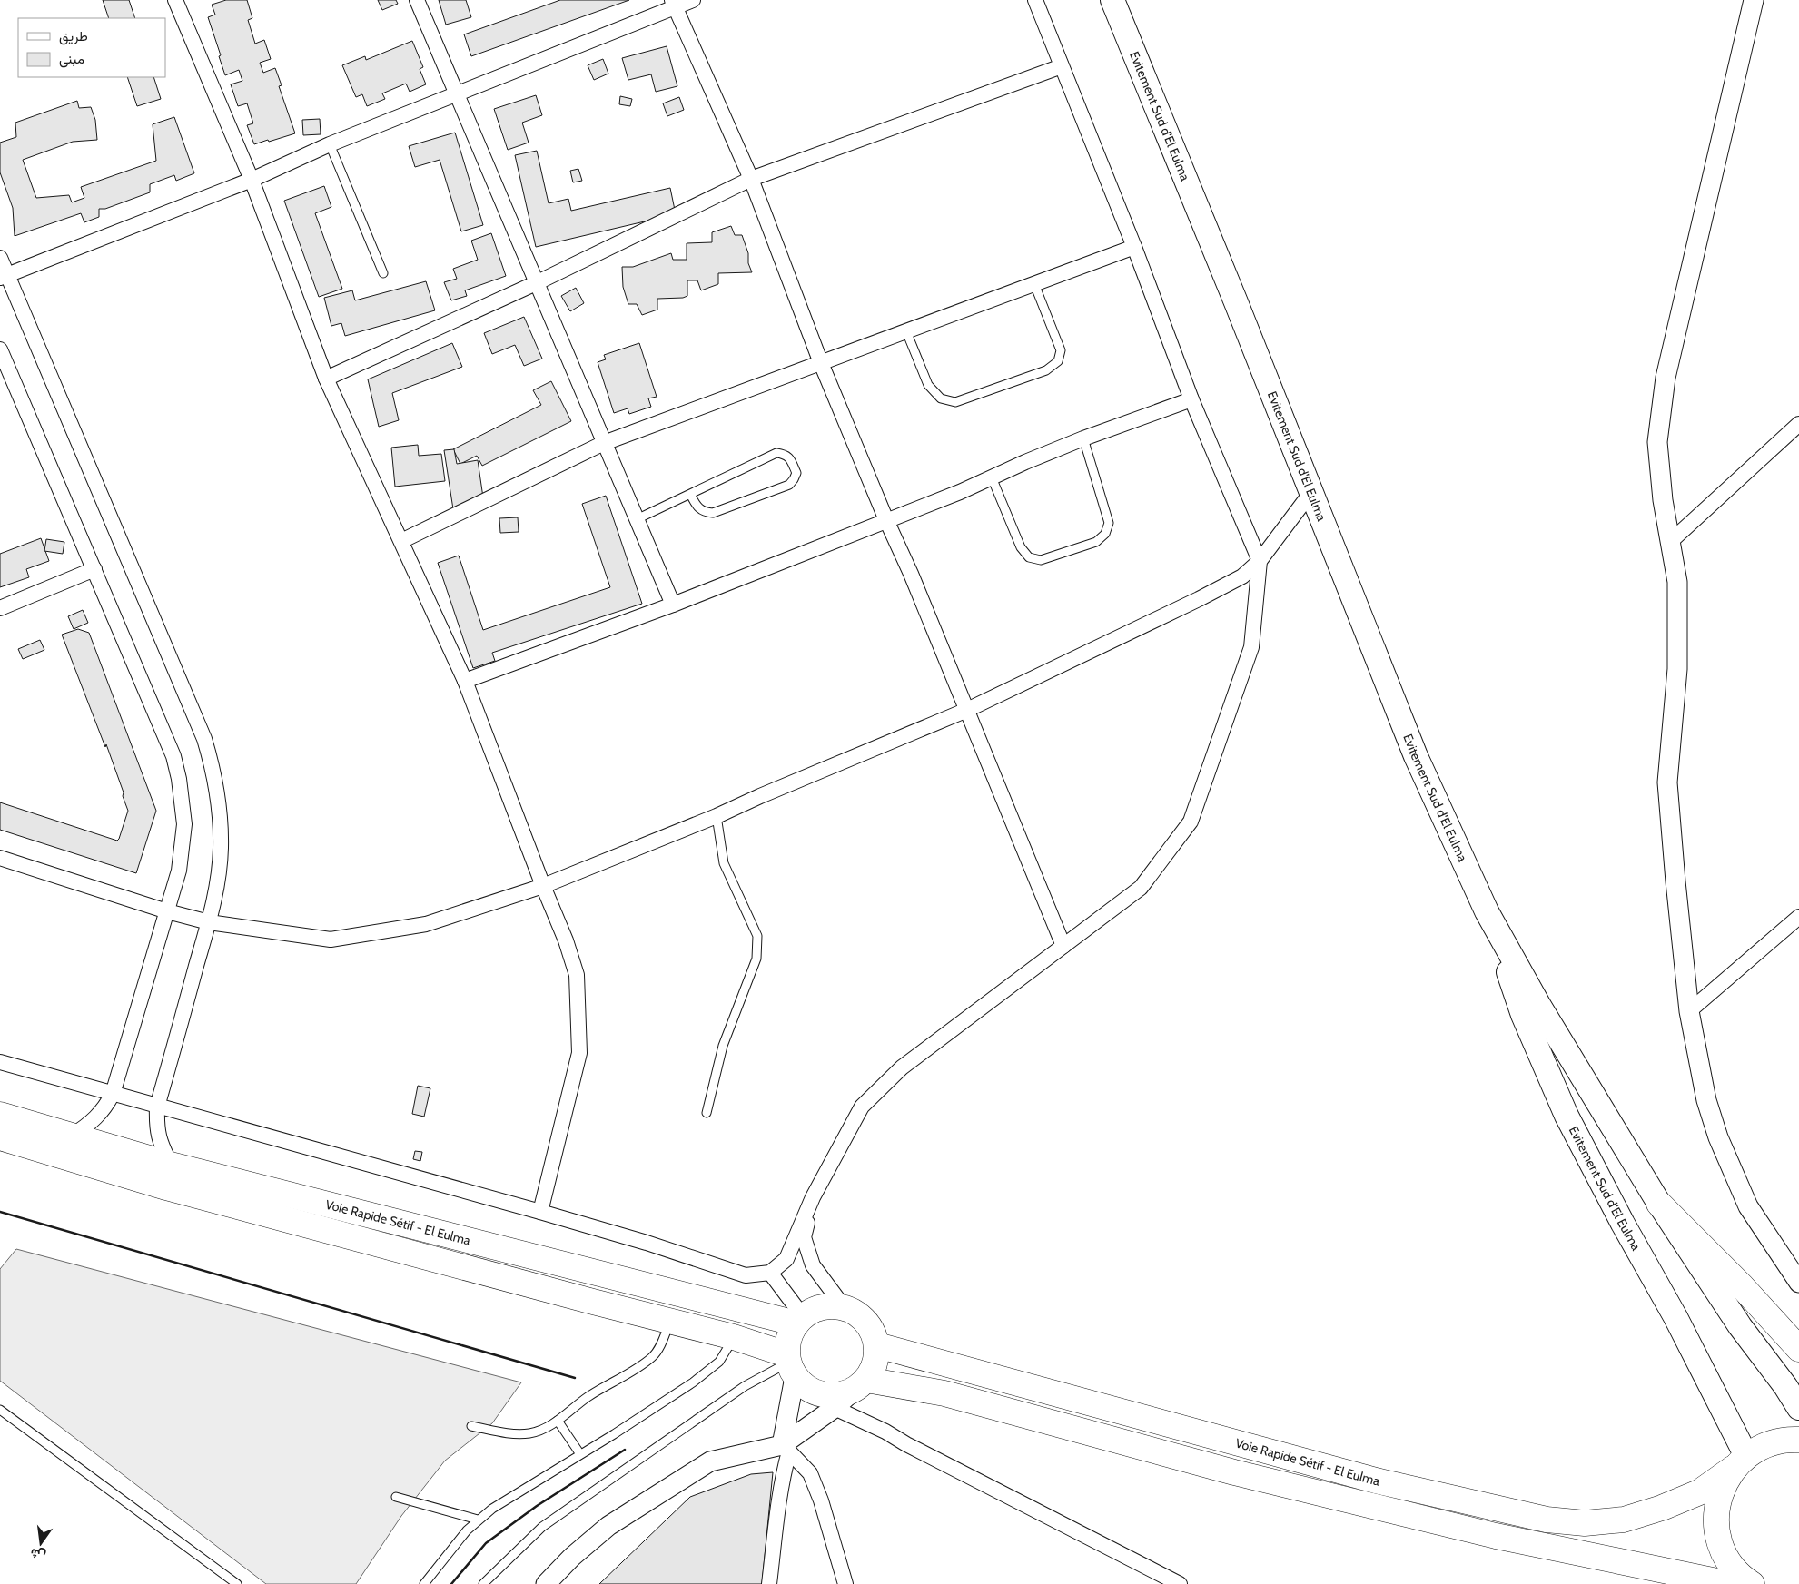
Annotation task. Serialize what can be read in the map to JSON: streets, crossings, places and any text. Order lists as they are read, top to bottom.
{
  "streets": {
    "highway": ["Voie Rapide Sétif - El Eulma"],
    "main road": ["Evitement Sud d'El Eulma"]
  },
  "crossings": [
    ["Evitement Sud d'El Eulma", "Voie Rapide Sétif - El Eulma"]
  ],
  "legend": ["طريق", "مبنى"],
  "north": "bottom"
}
